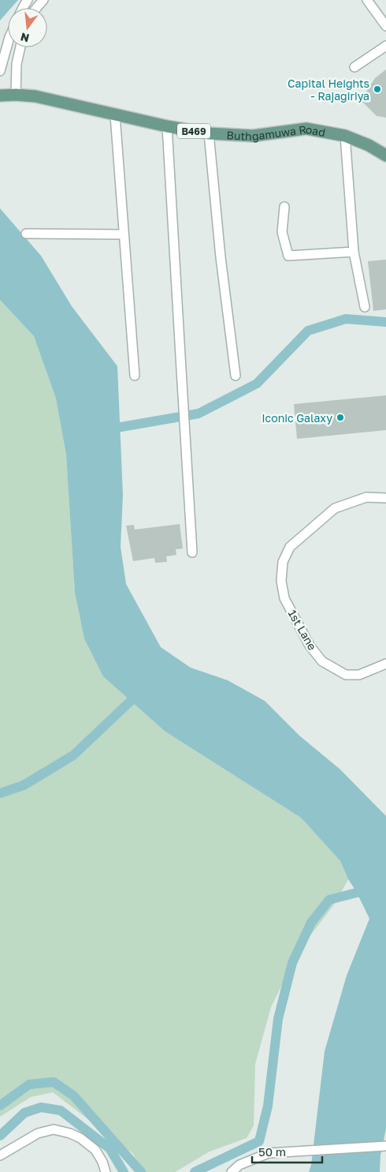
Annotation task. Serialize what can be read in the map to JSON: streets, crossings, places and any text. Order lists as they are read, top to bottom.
{
  "streets": {
    "main road": ["B469", "Buthgamuwa Road"],
    "street": ["1st Lane"]
  },
  "places": ["Capital Heights - Rajagiriya", "Iconic Galaxy"],
  "scale_bar": "50 m",
  "north": "bottom"
}
